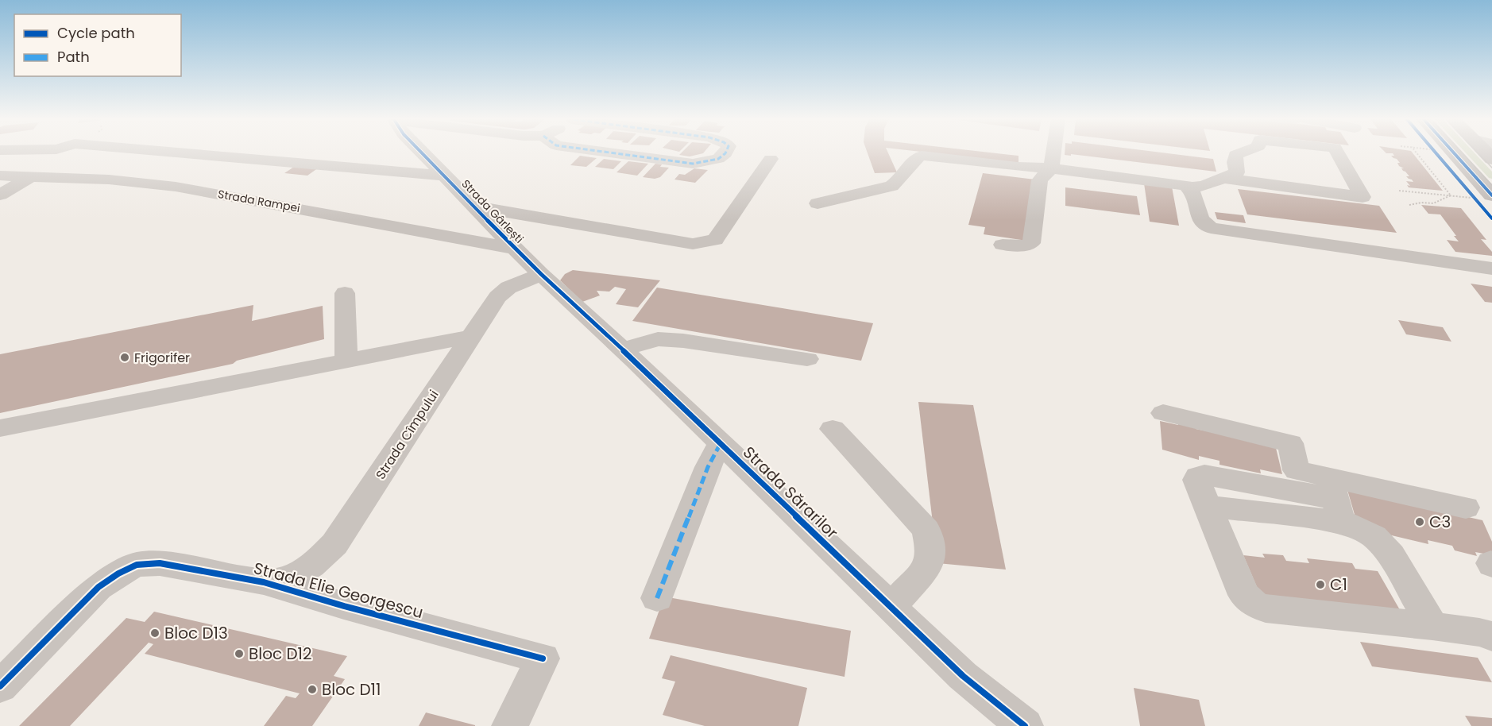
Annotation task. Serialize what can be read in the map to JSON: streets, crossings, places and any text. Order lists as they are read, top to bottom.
{
  "streets": {
    "street": [
      "Strada Rampei",
      "Strada Gârlești",
      "Strada Cîmpului",
      "Strada Sărarilor",
      "Strada Elie Georgescu"
    ]
  },
  "crossings": [
    ["Strada Rampei", "Strada Gârlești"],
    ["Strada Gârlești", "Strada Cîmpului"],
    ["Strada Gârlești", "Strada Sărarilor"],
    ["Strada Cîmpului", "Strada Sărarilor"],
    ["Strada Cîmpului", "Strada Elie Georgescu"]
  ],
  "places": [
    "Frigorifer",
    "C3",
    "C1",
    "Bloc D13",
    "Bloc D12",
    "Bloc D11"
  ],
  "legend": ["Cycle path", "Path"]
}
